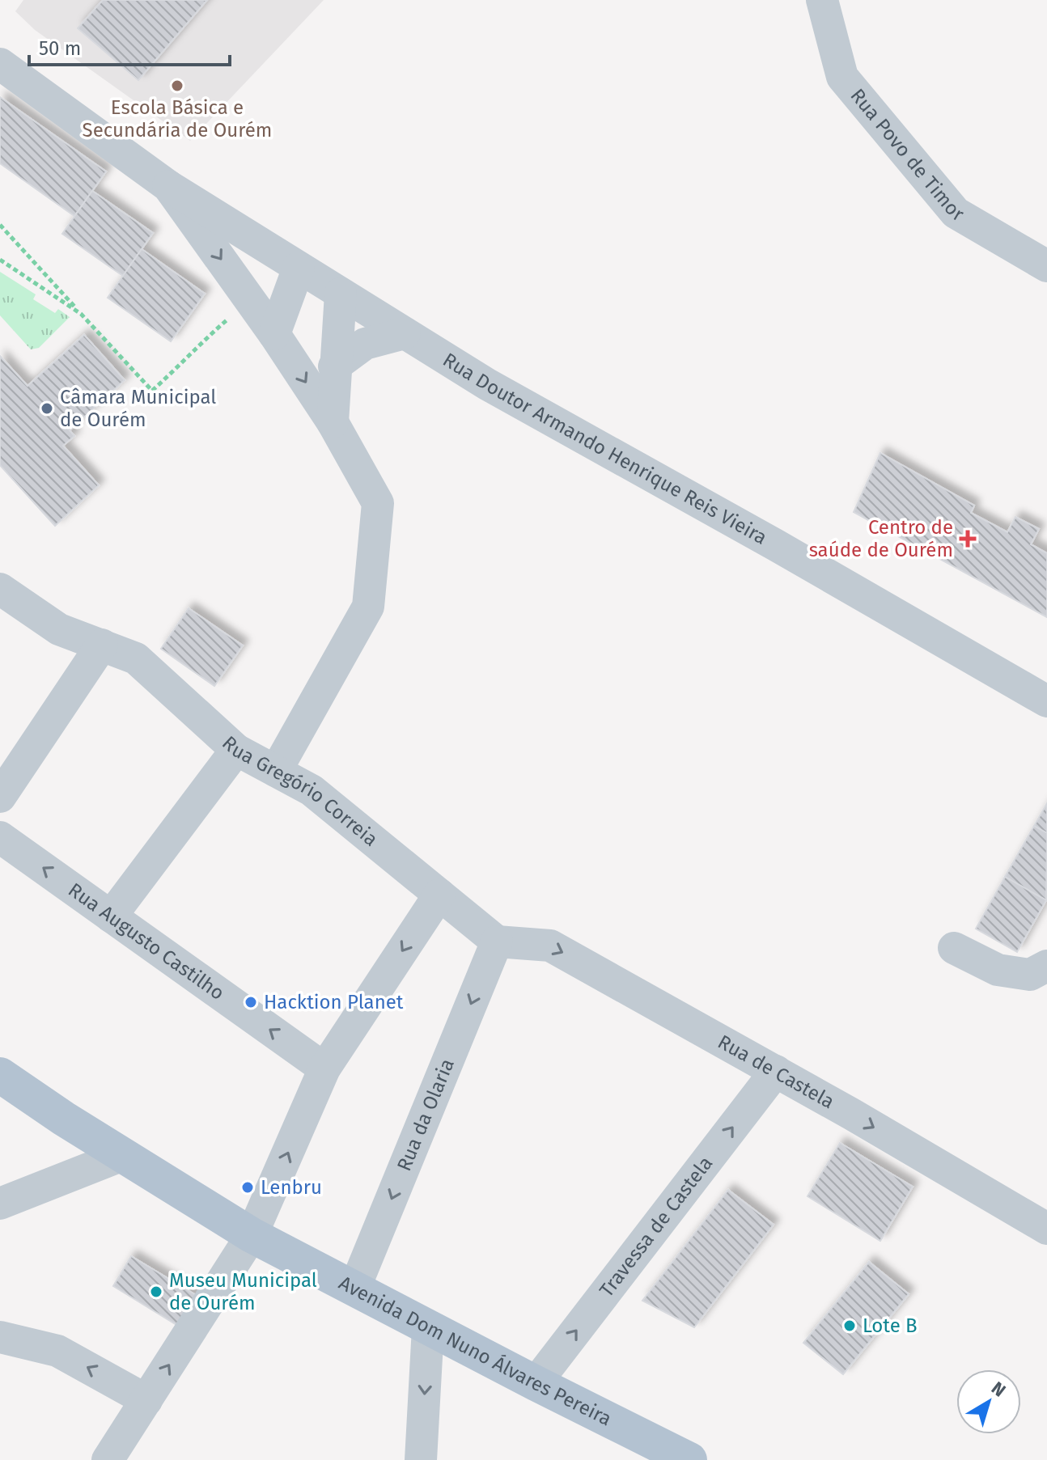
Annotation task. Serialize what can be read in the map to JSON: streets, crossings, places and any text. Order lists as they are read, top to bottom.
{
  "streets": {
    "main road": ["Avenida Dom Nuno Álvares Pereira"],
    "street": [
      "Rua Povo de Timor",
      "Rua Doutor Armando Henrique Reis Vieira",
      "Rua Gregório Correia",
      "Rua Augusto Castilho",
      "Rua de Castela",
      "Rua da Olaria",
      "Travessa de Castela"
    ]
  },
  "crossings": [
    ["Rua Gregório Correia", "Rua de Castela"],
    ["Rua Gregório Correia", "Rua da Olaria"],
    ["Rua de Castela", "Rua da Olaria"],
    ["Rua de Castela", "Travessa de Castela"],
    ["Rua da Olaria", "Avenida Dom Nuno Álvares Pereira"],
    ["Travessa de Castela", "Avenida Dom Nuno Álvares Pereira"]
  ],
  "one_way": ["Rua Augusto Castilho", "Rua de Castela", "Travessa de Castela"],
  "places": {
    "other": [
      "Escola Básica e Secundária de Ourém",
      "Câmara Municipal de Ourém",
      "Hacktion Planet",
      "Lenbru",
      "Museu Municipal de Ourém",
      "Lote B"
    ],
    "health": ["Centro de saúde de Ourém"]
  },
  "scale_bar": "50 m",
  "north": "top right"
}
